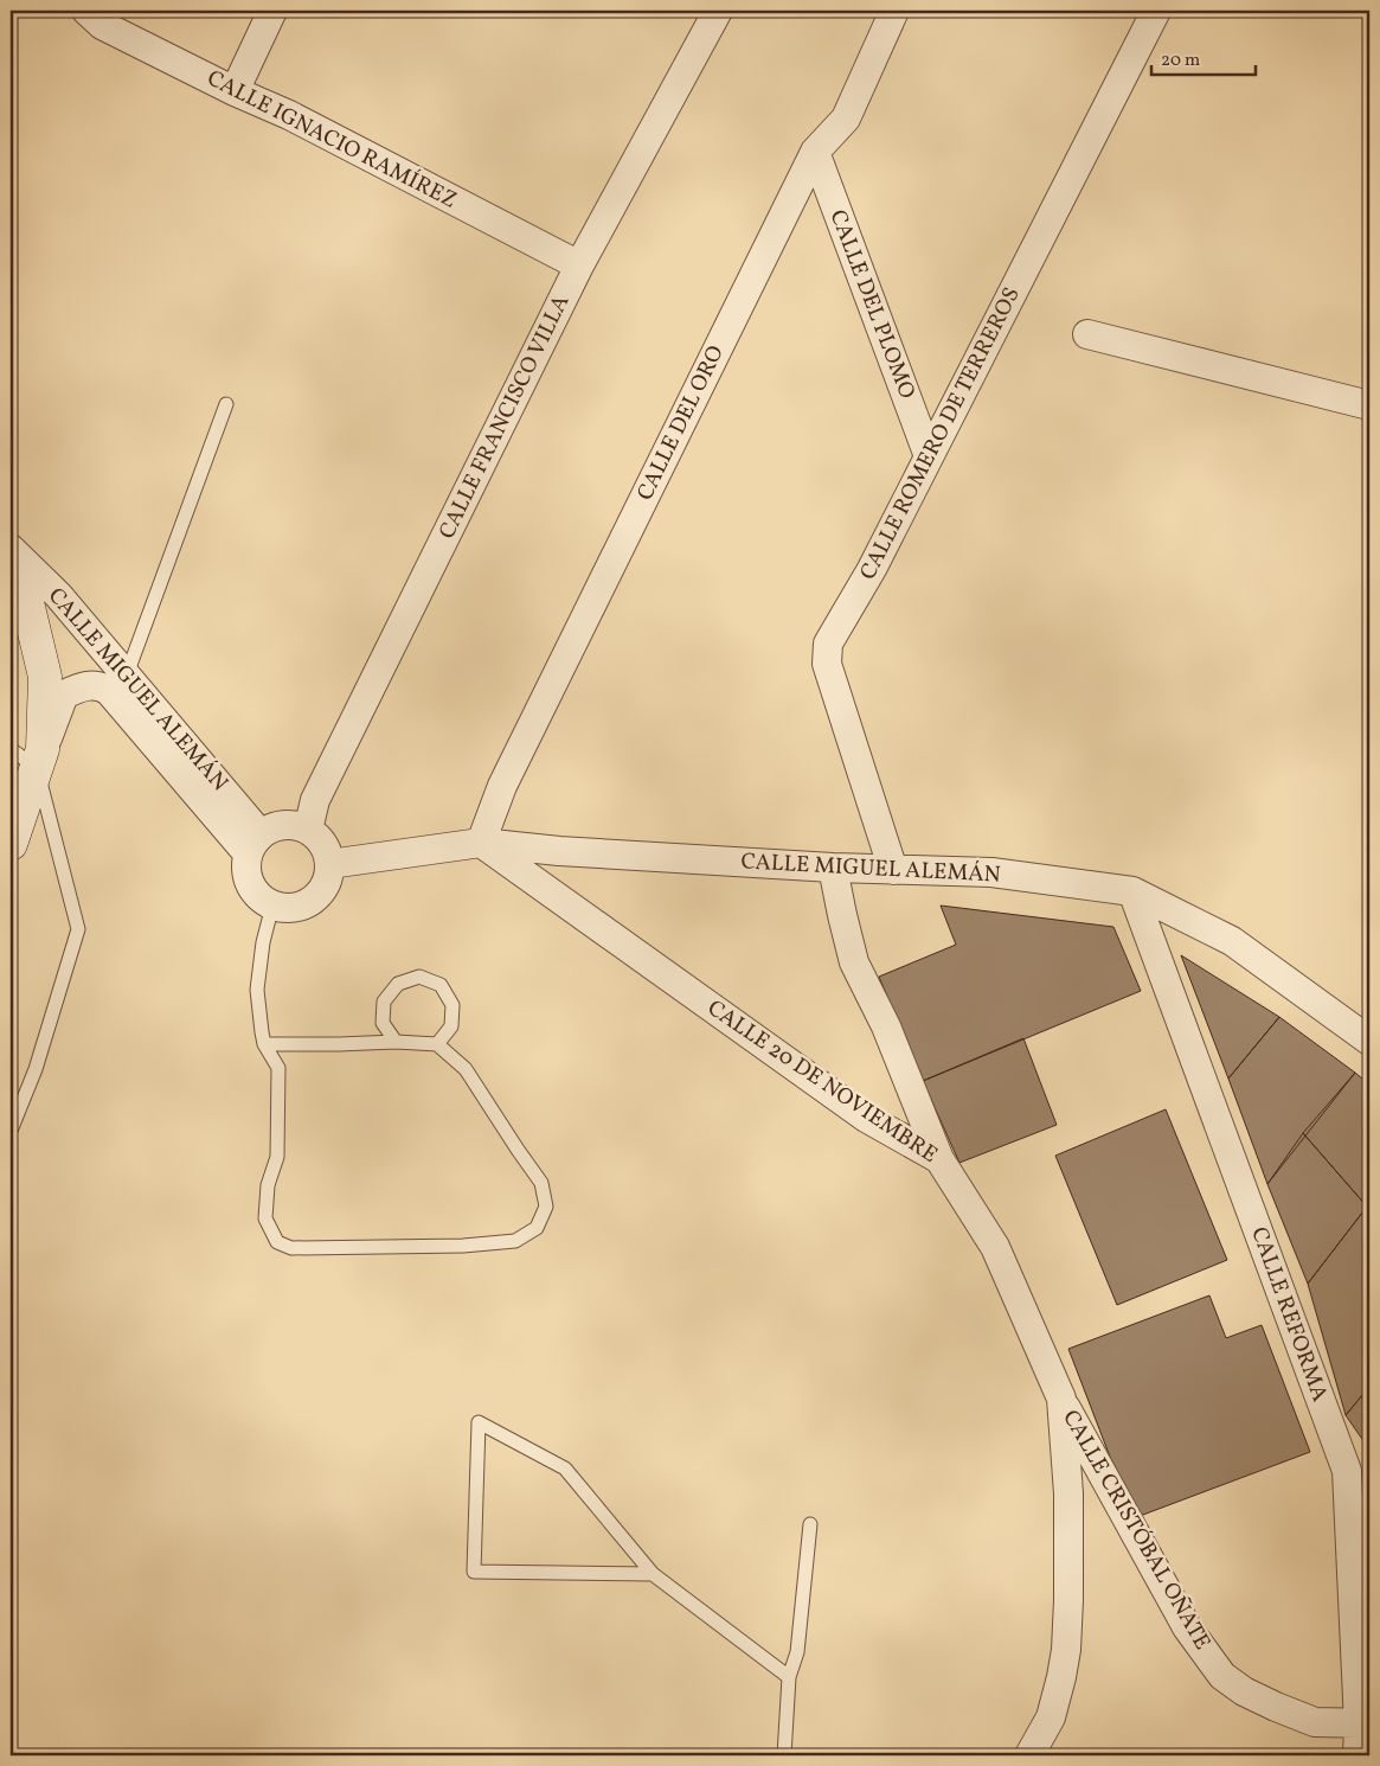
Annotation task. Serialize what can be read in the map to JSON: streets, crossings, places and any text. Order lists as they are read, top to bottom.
{
  "streets": {
    "street": [
      "CALLE IGNACIO RAMÍREZ",
      "CALLE DEL PLOMO",
      "CALLE FRANCISCO VILLA",
      "CALLE DEL ORO",
      "CALLE ROMERO DE TERREROS",
      "CALLE MIGUEL ALEMÁN",
      "CALLE 20 DE NOVIEMBRE",
      "CALLE REFORMA",
      "CALLE CRISTÓBAL OÑATE"
    ]
  },
  "crossings": [
    ["CALLE IGNACIO RAMÍREZ", "CALLE FRANCISCO VILLA"],
    ["CALLE DEL PLOMO", "CALLE DEL ORO"],
    ["CALLE DEL PLOMO", "CALLE ROMERO DE TERREROS"],
    ["CALLE FRANCISCO VILLA", "CALLE MIGUEL ALEMÁN"],
    ["CALLE DEL ORO", "CALLE MIGUEL ALEMÁN"],
    ["CALLE DEL ORO", "CALLE 20 DE NOVIEMBRE"],
    ["CALLE ROMERO DE TERREROS", "CALLE MIGUEL ALEMÁN"],
    ["CALLE MIGUEL ALEMÁN", "CALLE 20 DE NOVIEMBRE"],
    ["CALLE MIGUEL ALEMÁN", "CALLE REFORMA"],
    ["CALLE 20 DE NOVIEMBRE", "CALLE CRISTÓBAL OÑATE"],
    ["CALLE REFORMA", "CALLE CRISTÓBAL OÑATE"]
  ],
  "scale_bar": "20 m"
}
